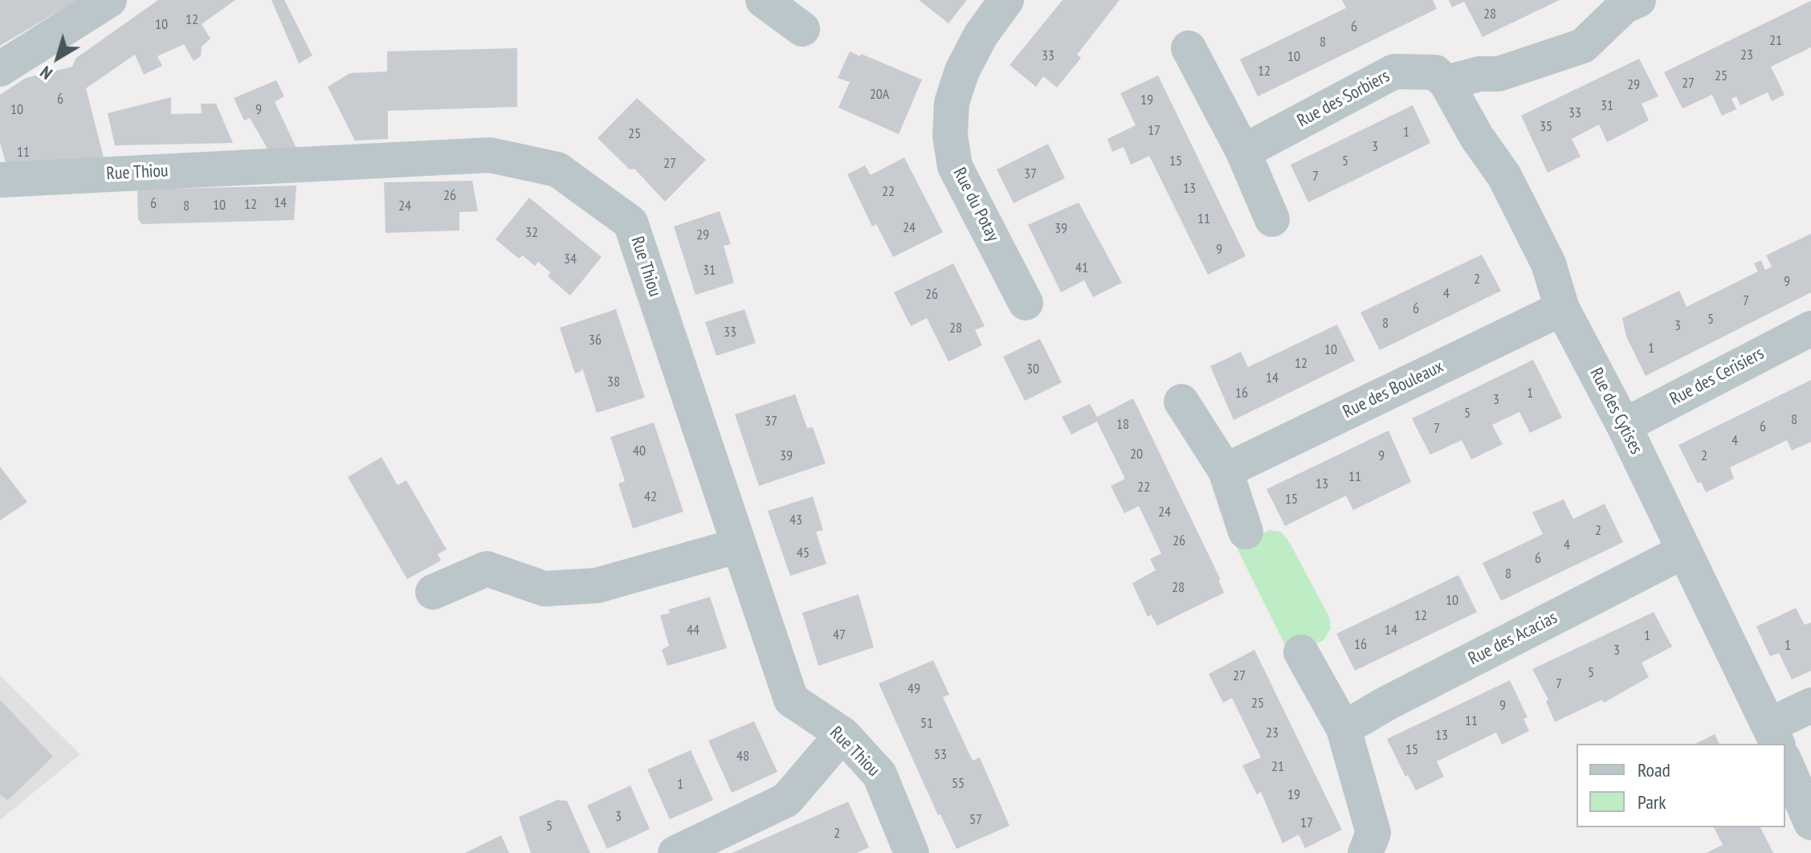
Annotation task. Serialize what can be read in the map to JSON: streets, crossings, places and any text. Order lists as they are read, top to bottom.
{
  "streets": {
    "street": [
      "Rue des Sorbiers",
      "Rue Thiou",
      "Rue du Potay",
      "Rue des Cerisiers",
      "Rue des Bouleaux",
      "Rue des Cytises",
      "Rue des Acacias"
    ]
  },
  "crossings": [
    ["Rue des Sorbiers", "Rue des Cytises"],
    ["Rue des Cerisiers", "Rue des Cytises"],
    ["Rue des Bouleaux", "Rue des Cytises"],
    ["Rue des Cytises", "Rue des Acacias"]
  ],
  "house_numbers": [
    "28",
    "12",
    "10",
    "6",
    "21",
    "8",
    "23",
    "33",
    "10",
    "12",
    "25",
    "27",
    "29",
    "20A",
    "6",
    "19",
    "31",
    "10",
    "9",
    "33",
    "35",
    "17",
    "1",
    "25",
    "3",
    "11",
    "15",
    "5",
    "27",
    "37",
    "7",
    "13",
    "22",
    "26",
    "14",
    "6",
    "12",
    "10",
    "8",
    "24",
    "11",
    "24",
    "39",
    "32",
    "29",
    "9",
    "34",
    "41",
    "31",
    "2",
    "9",
    "4",
    "26",
    "7",
    "6",
    "5",
    "8",
    "3",
    "28",
    "33",
    "36",
    "1",
    "10",
    "12",
    "30",
    "14",
    "38",
    "16",
    "1",
    "3",
    "5",
    "8",
    "37",
    "18",
    "6",
    "7",
    "4",
    "40",
    "20",
    "39",
    "9",
    "2",
    "11",
    "13",
    "22",
    "42",
    "15",
    "24",
    "43",
    "2",
    "26",
    "4",
    "45",
    "6",
    "8",
    "28",
    "10",
    "12",
    "44",
    "14",
    "47",
    "1",
    "16",
    "1",
    "3",
    "5",
    "27",
    "7",
    "49",
    "25",
    "9",
    "11",
    "51",
    "23",
    "13",
    "15",
    "53",
    "48",
    "21",
    "55",
    "1",
    "19",
    "3",
    "57",
    "17",
    "5",
    "2"
  ],
  "legend": ["Road", "Park"],
  "north": "bottom left"
}
